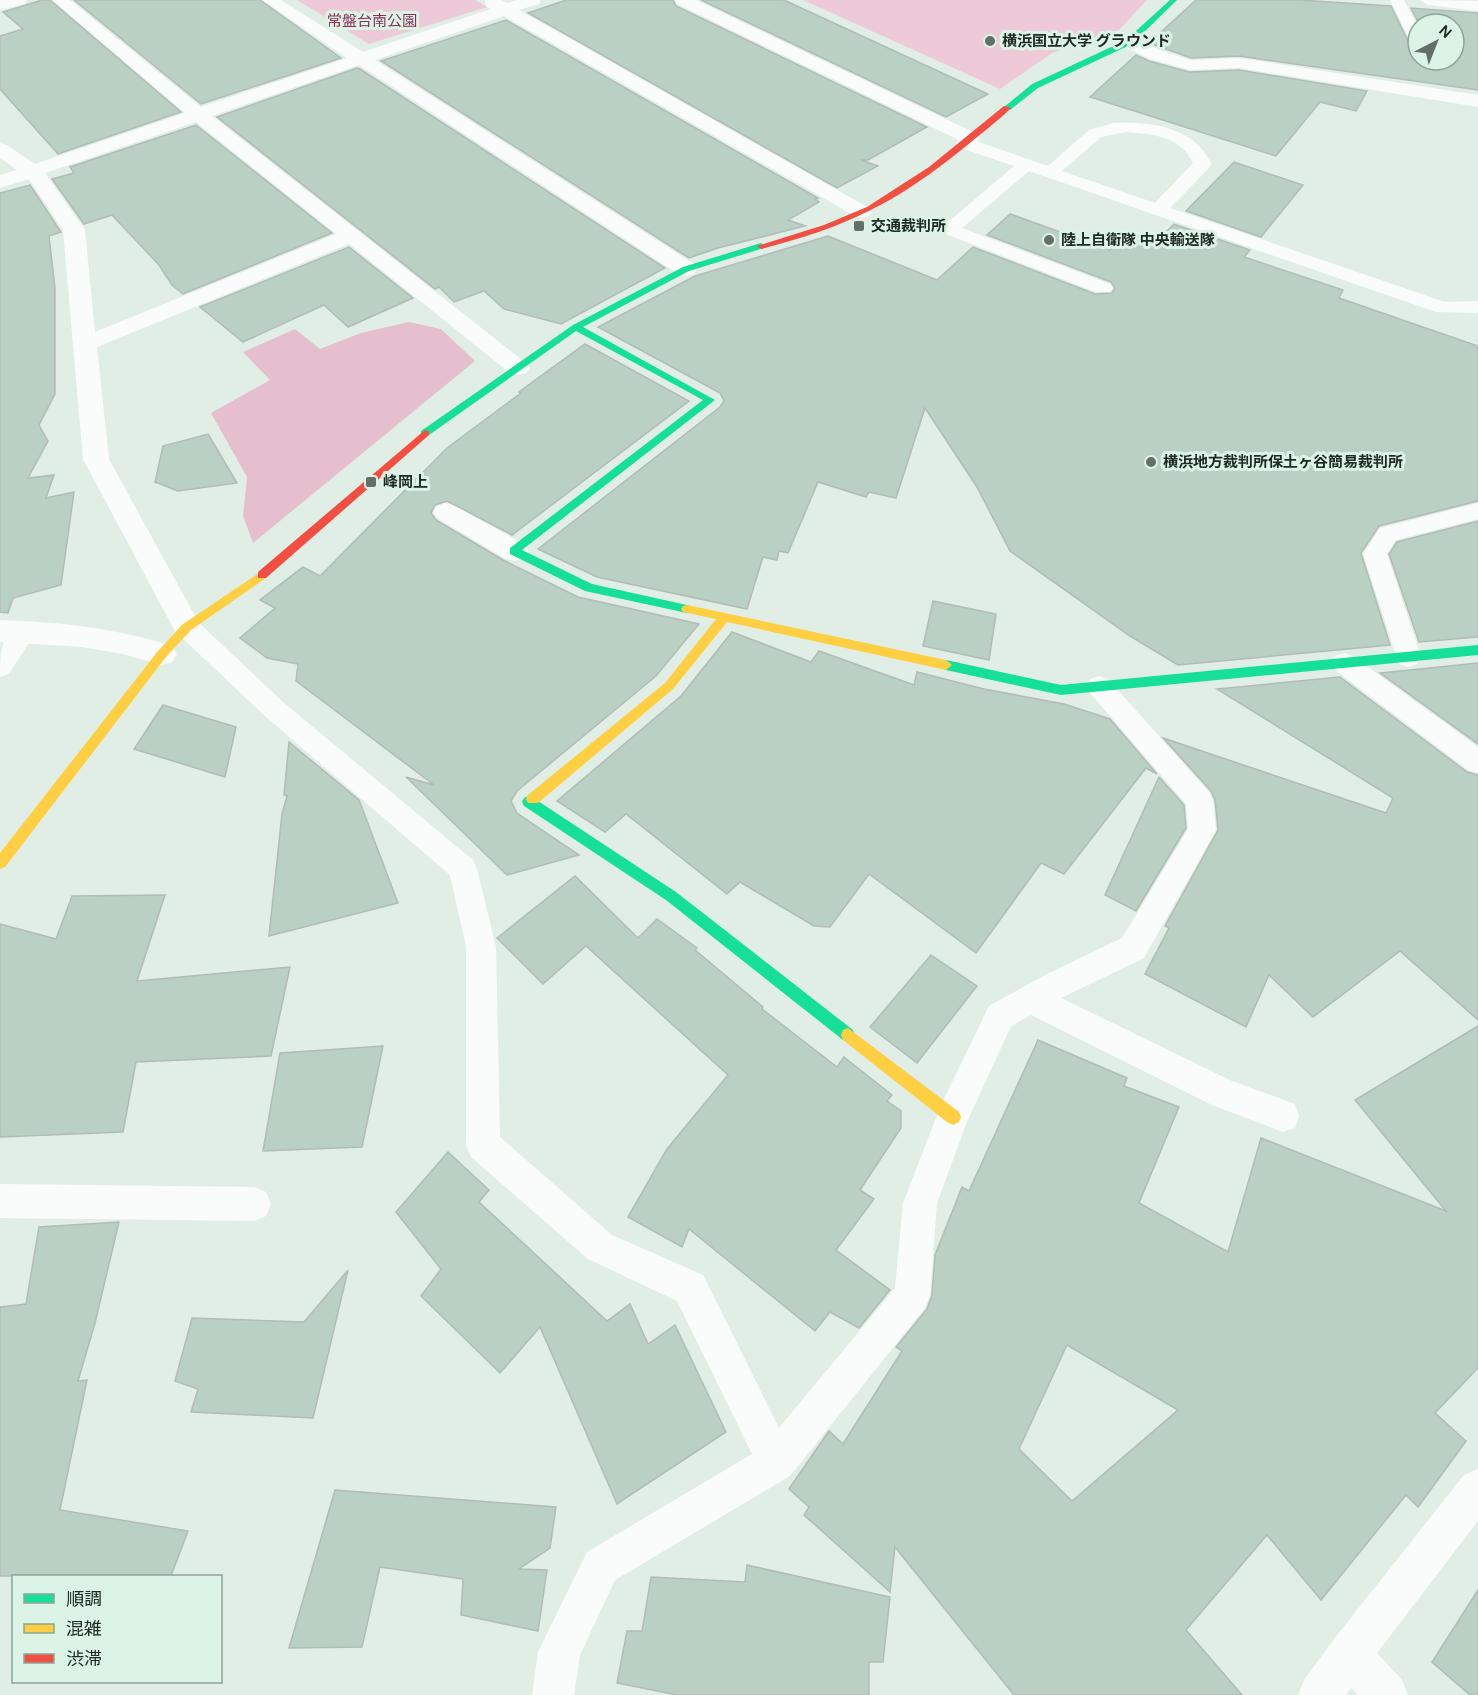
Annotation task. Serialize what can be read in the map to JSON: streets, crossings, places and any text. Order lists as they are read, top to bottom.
{
  "parks": ["常盤台南公園"],
  "places": {
    "other": ["横浜国立大学 グラウンド", "陸上自衛隊 中央輸送隊", "横浜地方裁判所保土ヶ谷簡易裁判所"],
    "transit": ["交通裁判所", "峰岡上"]
  },
  "legend": ["順調", "混雑", "渋滞"],
  "north": "top right"
}
